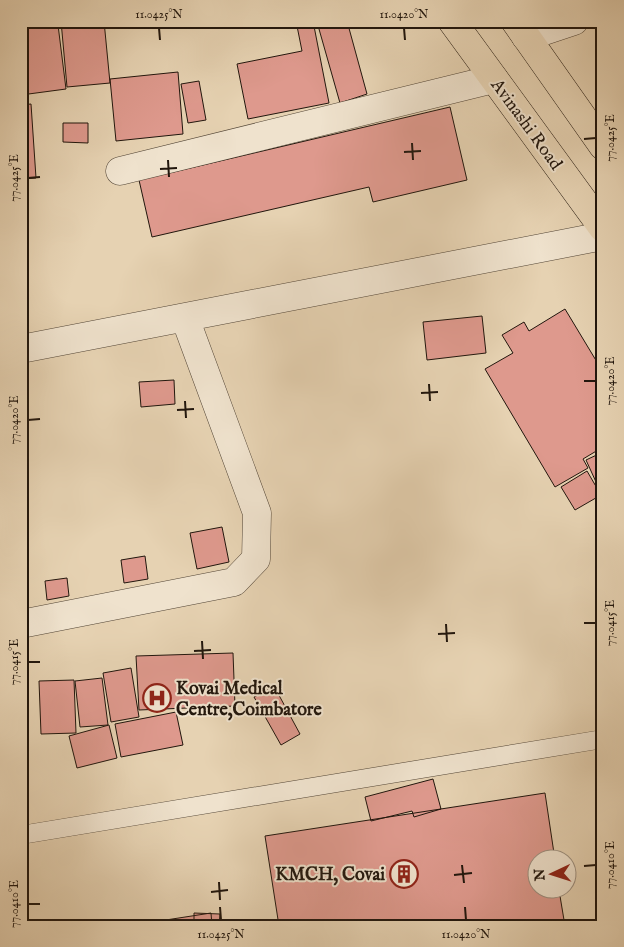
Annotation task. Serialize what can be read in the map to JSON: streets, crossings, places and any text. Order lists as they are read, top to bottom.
{
  "streets": {
    "main road": ["Avinashi Road"]
  },
  "places": {
    "hospital": ["Kovai Medical Centre,Coimbatore"],
    "building": ["KMCH, Covai"]
  },
  "north": "left",
  "coordinates": [
    "11.0425°N",
    "11.0420°N",
    "77.0425°E",
    "77.0420°E",
    "77.0415°E",
    "77.0410°E"
  ]
}
